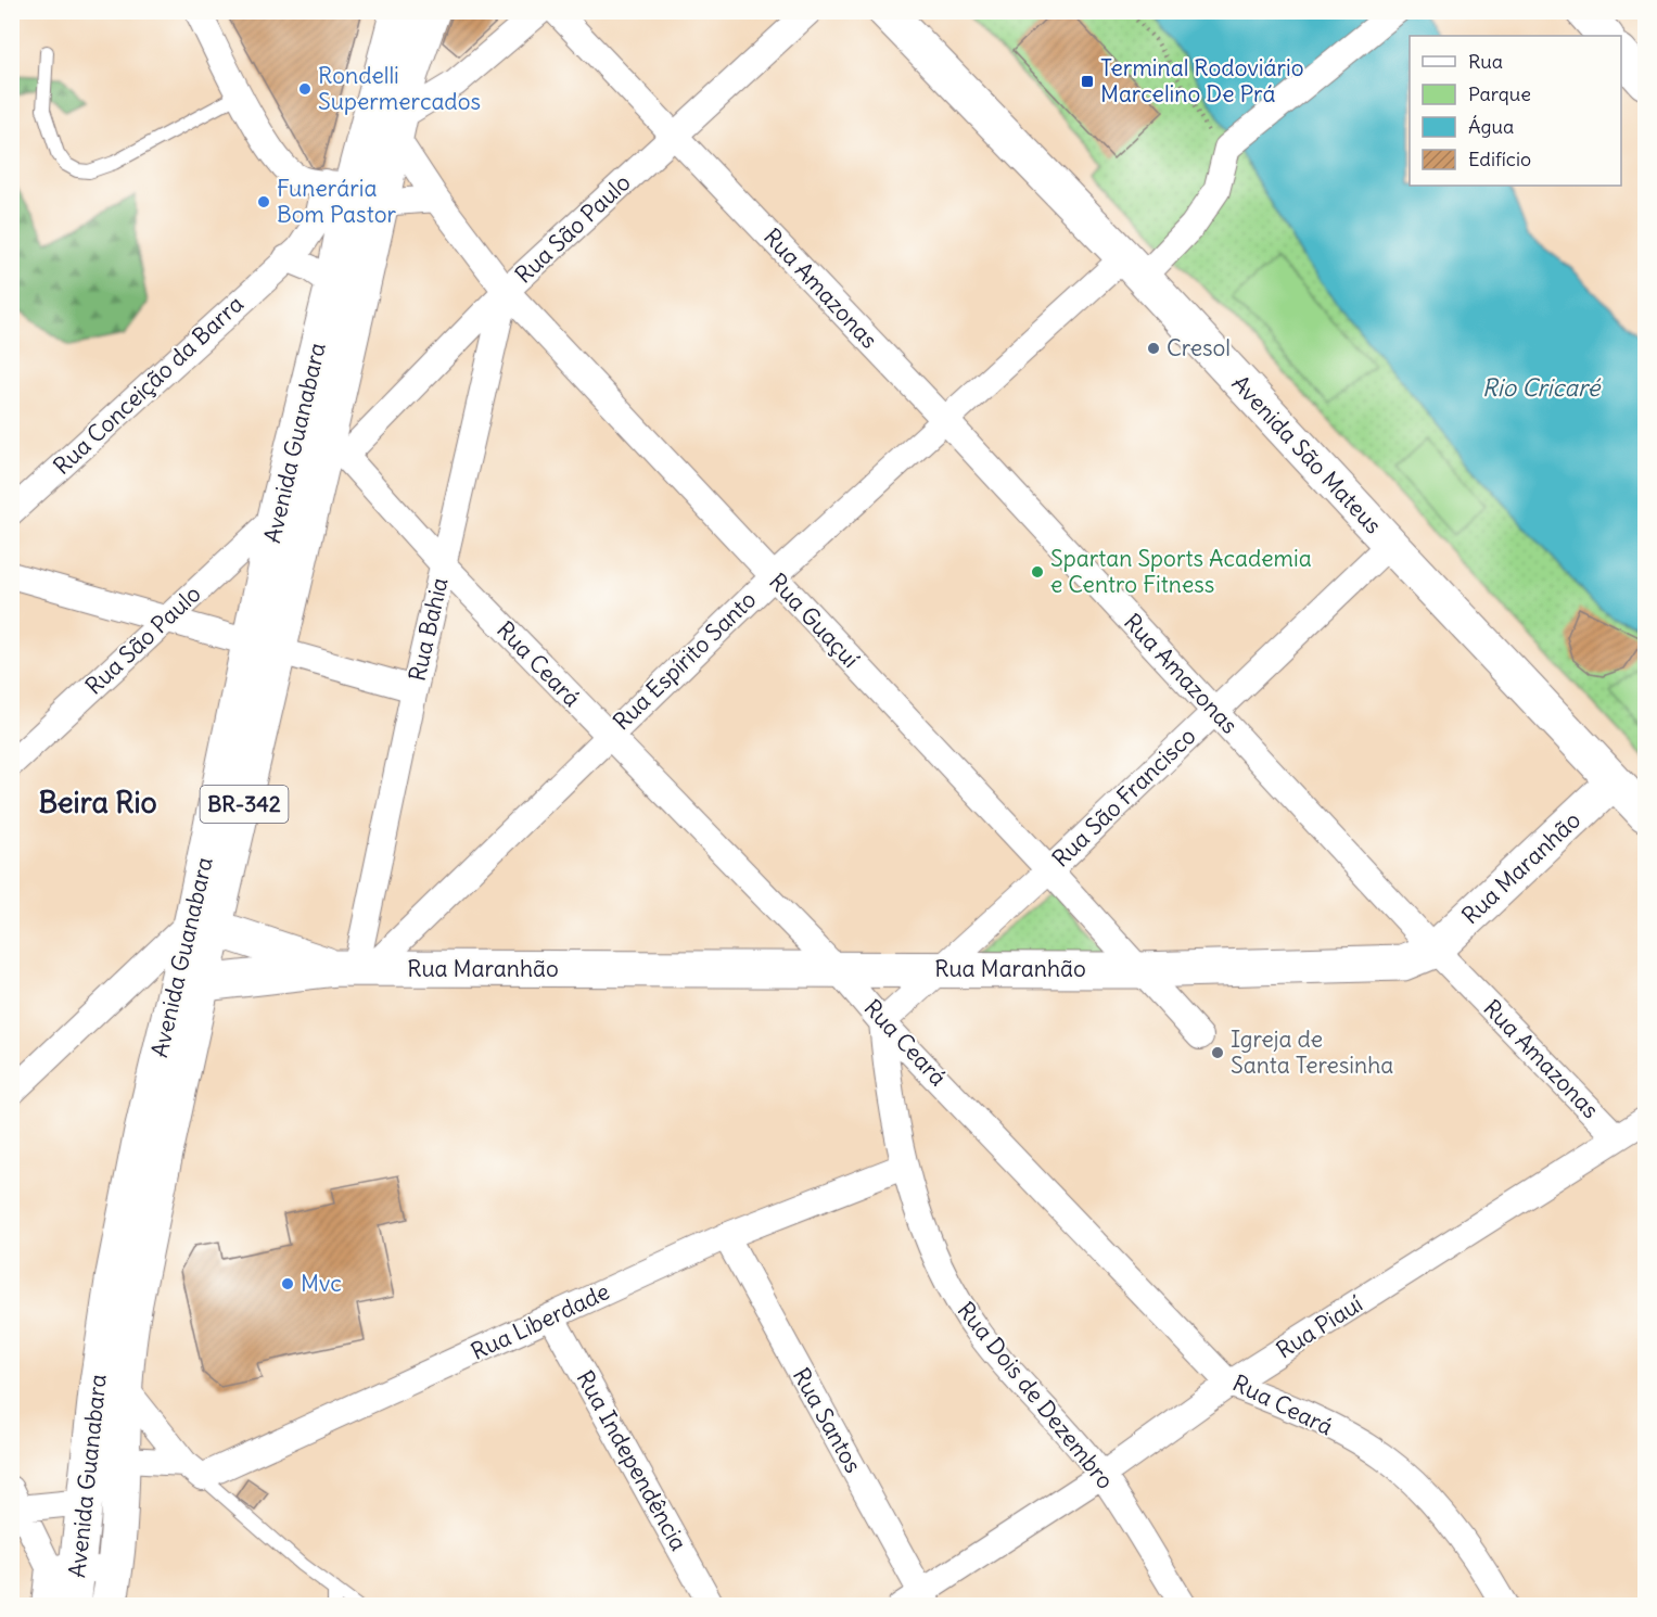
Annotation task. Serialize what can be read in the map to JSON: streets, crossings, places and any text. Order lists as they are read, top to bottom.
{
  "streets": {
    "main road": [
      "Avenida Guanabara",
      "Avenida São Mateus",
      "BR-342",
      "Rua Maranhão"
    ],
    "street": [
      "Rua São Paulo",
      "Rua Amazonas",
      "Rua Conceição da Barra",
      "Rua Guaçuí",
      "Rua Bahia",
      "Rua Espírito Santo",
      "Rua Ceará",
      "Rua São Francisco",
      "Rua Liberdade",
      "Rua Piauí",
      "Rua Dois de Dezembro",
      "Rua Santos",
      "Rua Independência"
    ]
  },
  "crossings": [
    ["Rua São Paulo", "Rua Amazonas"],
    ["Rua São Paulo", "Avenida Guanabara"],
    ["Rua São Paulo", "Rua Guaçuí"],
    ["Rua São Paulo", "Rua Bahia"],
    ["Rua São Paulo", "Rua Ceará"],
    ["Rua Amazonas", "Rua Espírito Santo"],
    ["Rua Amazonas", "Rua São Francisco"],
    ["Rua Amazonas", "Rua Maranhão"],
    ["Rua Amazonas", "Rua Piauí"],
    ["Rua Conceição da Barra", "Avenida Guanabara"],
    ["Avenida Guanabara", "Rua Ceará"],
    ["Avenida Guanabara", "Rua Maranhão"],
    ["Avenida São Mateus", "Rua Espírito Santo"],
    ["Avenida São Mateus", "Rua São Francisco"],
    ["Avenida São Mateus", "Rua Maranhão"],
    ["Rua Guaçuí", "Rua Bahia"],
    ["Rua Guaçuí", "Rua Espírito Santo"],
    ["Rua Guaçuí", "Rua São Francisco"],
    ["Rua Guaçuí", "Rua Maranhão"],
    ["Rua Bahia", "Rua Espírito Santo"],
    ["Rua Bahia", "Rua Ceará"],
    ["Rua Bahia", "Rua Maranhão"],
    ["Rua Espírito Santo", "Rua Ceará"],
    ["Rua Espírito Santo", "Rua Maranhão"],
    ["Rua Ceará", "Rua São Francisco"],
    ["Rua Ceará", "Rua Maranhão"],
    ["Rua Ceará", "Rua Piauí"],
    ["Rua Ceará", "Rua Dois de Dezembro"],
    ["Rua São Francisco", "Rua Maranhão"],
    ["Rua São Francisco", "Rua Dois de Dezembro"],
    ["Rua Liberdade", "Rua Dois de Dezembro"],
    ["Rua Liberdade", "Rua Santos"],
    ["Rua Liberdade", "Rua Independência"],
    ["Rua Piauí", "Rua Dois de Dezembro"],
    ["Rua Piauí", "Rua Santos"]
  ],
  "districts": ["Beira Rio"],
  "water": ["Rio Cricaré"],
  "places": {
    "transit": ["Terminal Rodoviário Marcelino De Prá"],
    "other": [
      "Rondelli Supermercados",
      "Funerária Bom Pastor",
      "Cresol",
      "Spartan Sports Academia e Centro Fitness",
      "Igreja de Santa Teresinha",
      "Mvc"
    ]
  },
  "legend": [
    "Rua",
    "Parque",
    "Água",
    "Edifício"
  ]
}
